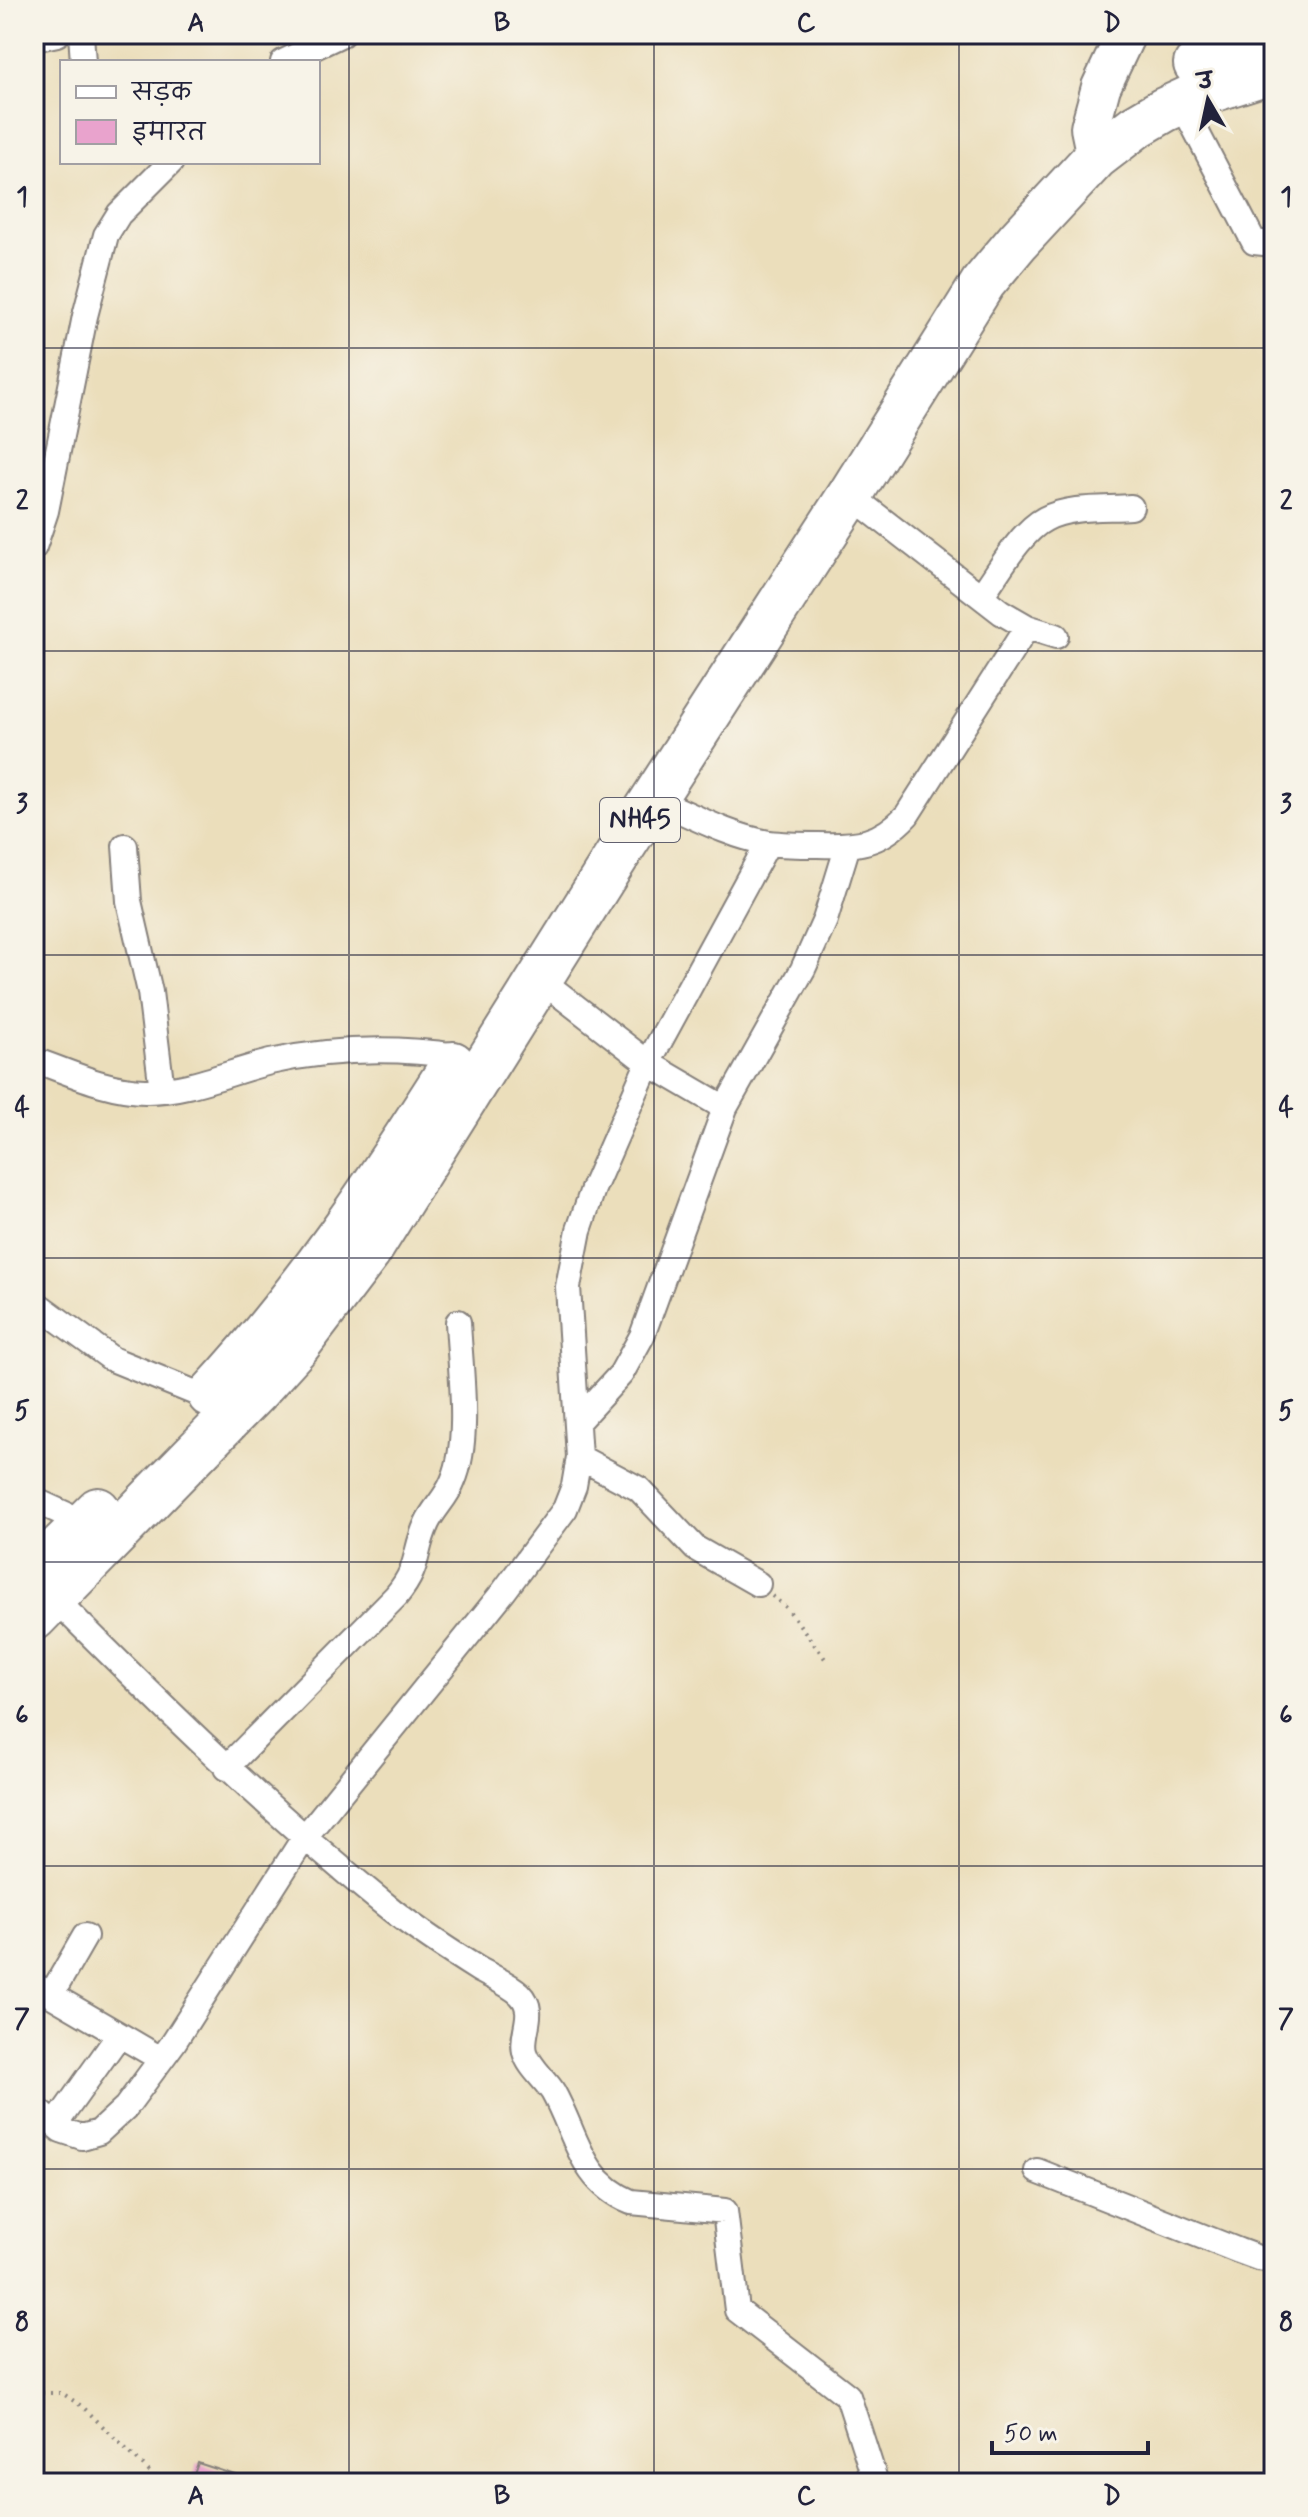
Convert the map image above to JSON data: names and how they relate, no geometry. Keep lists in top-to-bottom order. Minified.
{"streets":{"highway":["NH45"]},"legend":["सड़क","इमारत"],"scale_bar":"50 m","north":"top","grid":{"columns":["A","B","C","D"],"rows":["1","2","3","4","5","6","7","8"]}}
